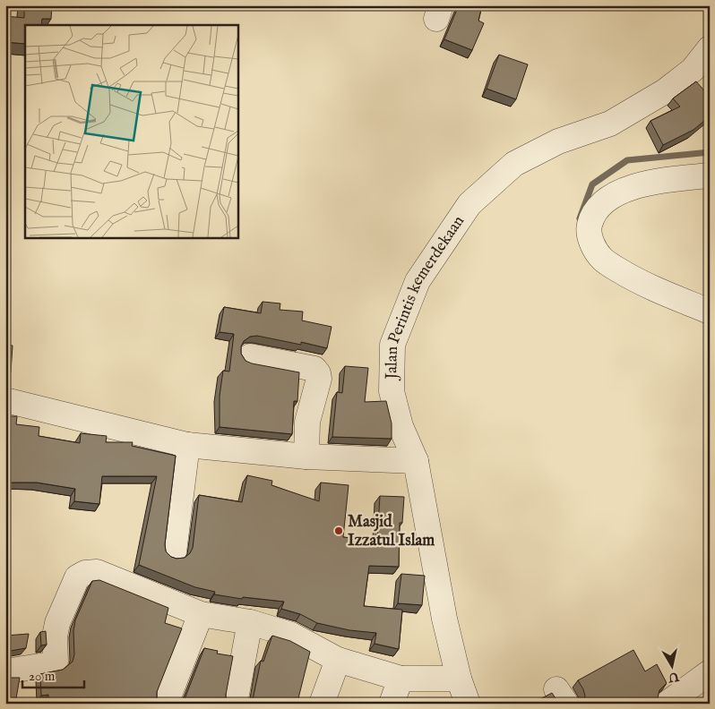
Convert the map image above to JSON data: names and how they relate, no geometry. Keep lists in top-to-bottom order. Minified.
{"streets":{"street":["Jalan Perintis kemerdekaan"]},"places":["Masjid Izzatul Islam"],"scale_bar":"20 m","north":"bottom"}
